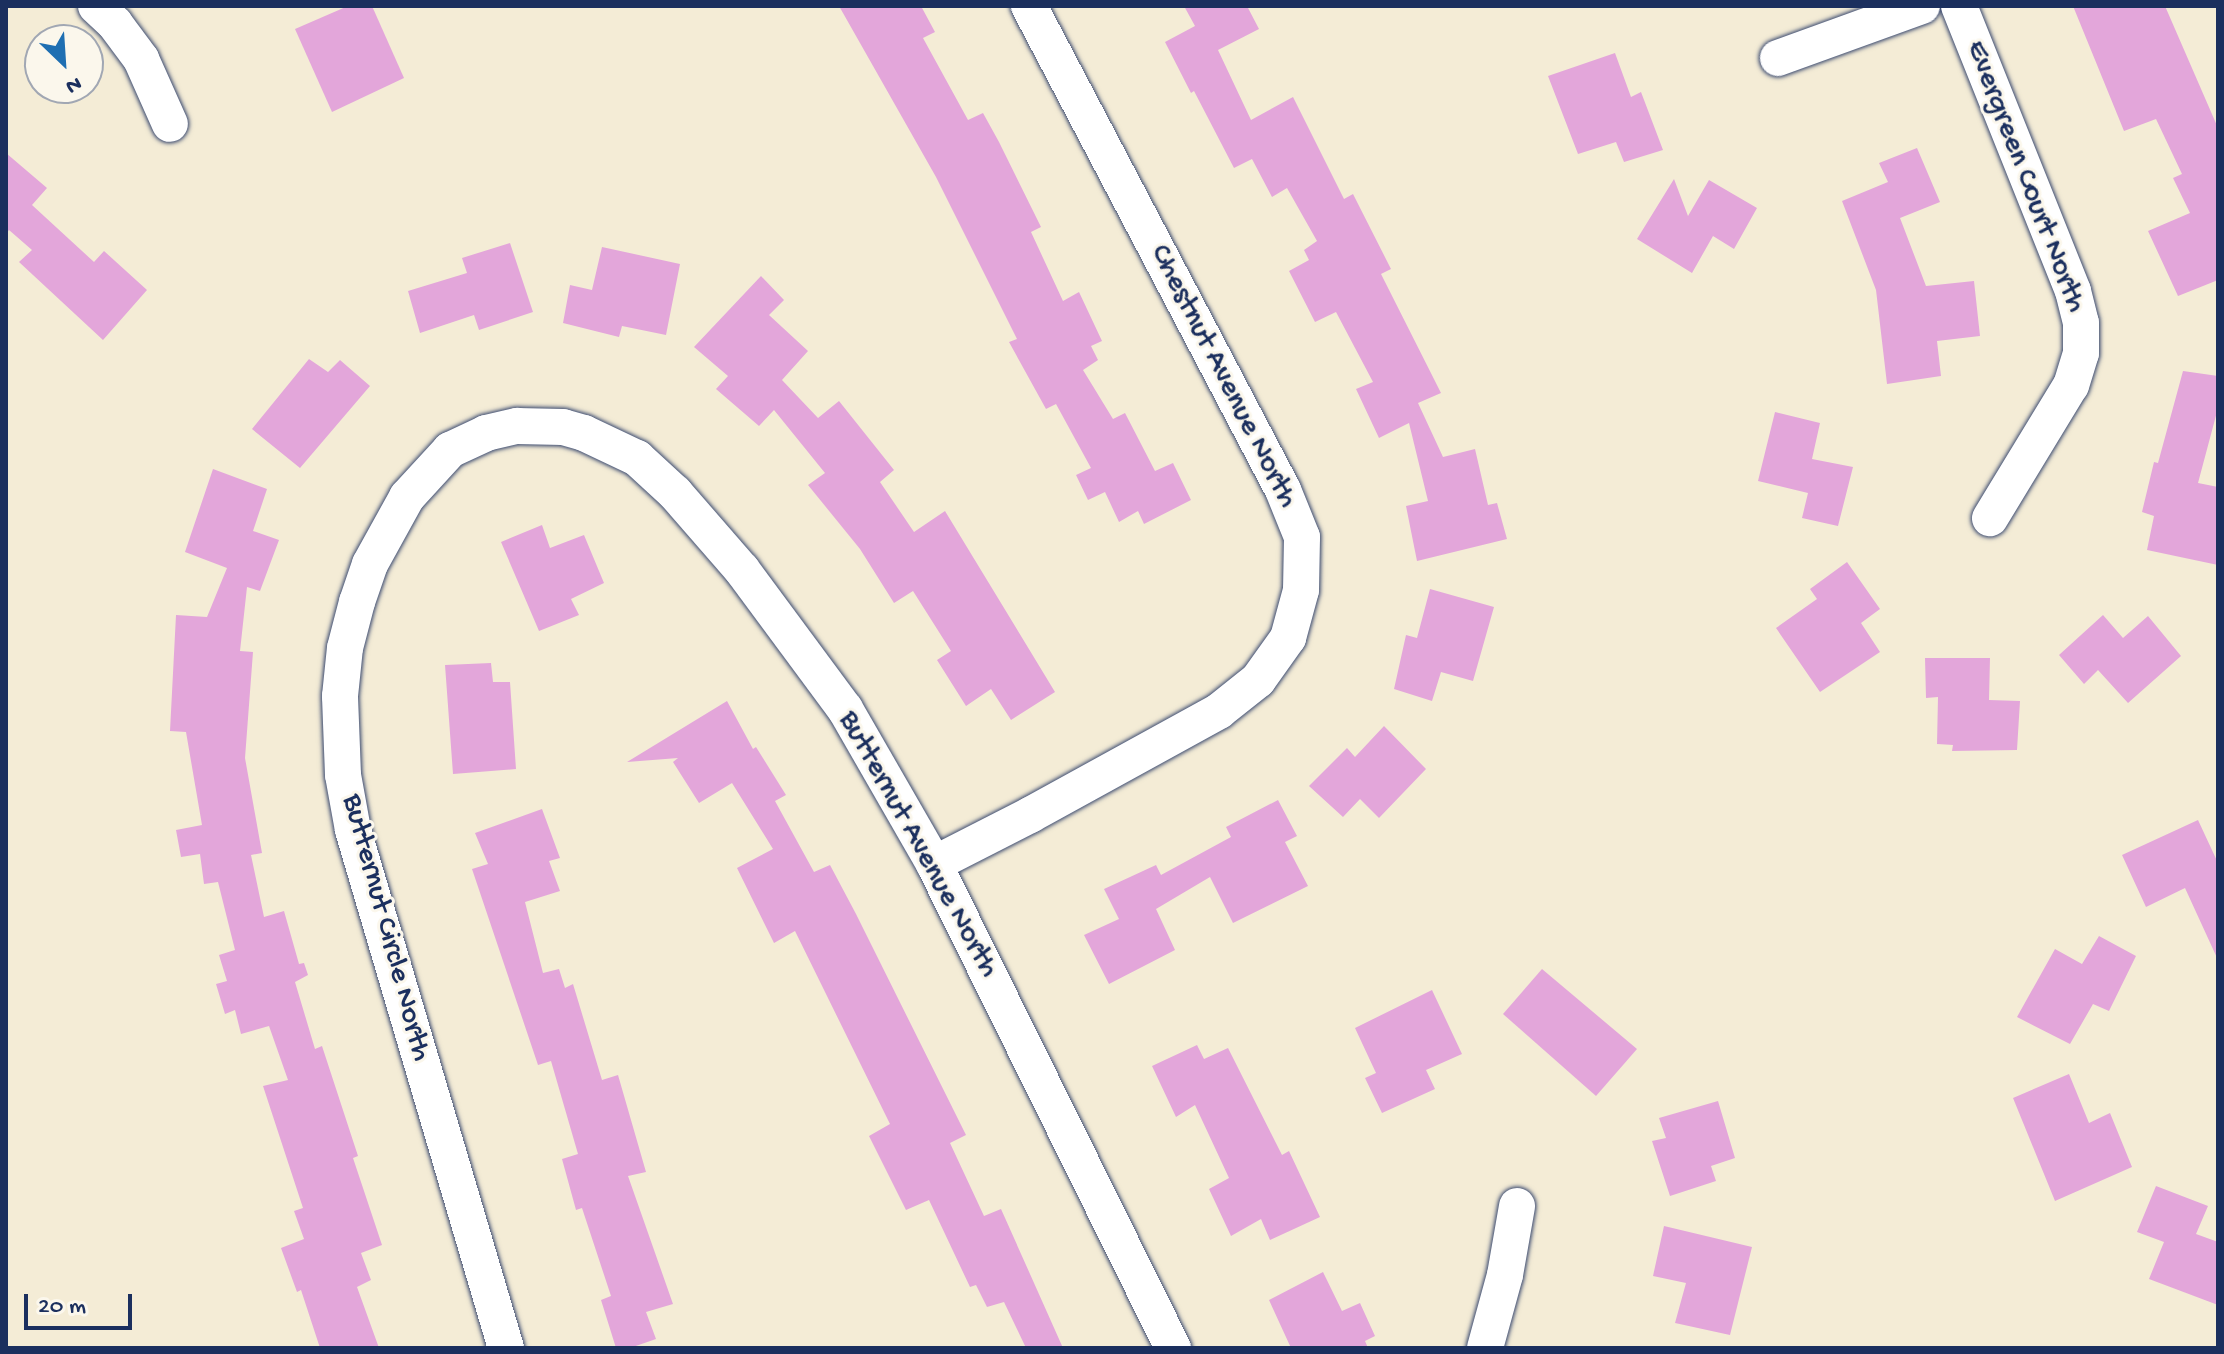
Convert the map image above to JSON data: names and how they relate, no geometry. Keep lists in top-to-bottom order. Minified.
{"streets":{"street":["Evergreen Court North","Chestnut Avenue North","Butternut Avenue North","Butternut Circle North"]},"crossings":[["Chestnut Avenue North","Butternut Avenue North"],["Butternut Avenue North","Butternut Circle North"]],"scale_bar":"20 m","north":"bottom right"}
